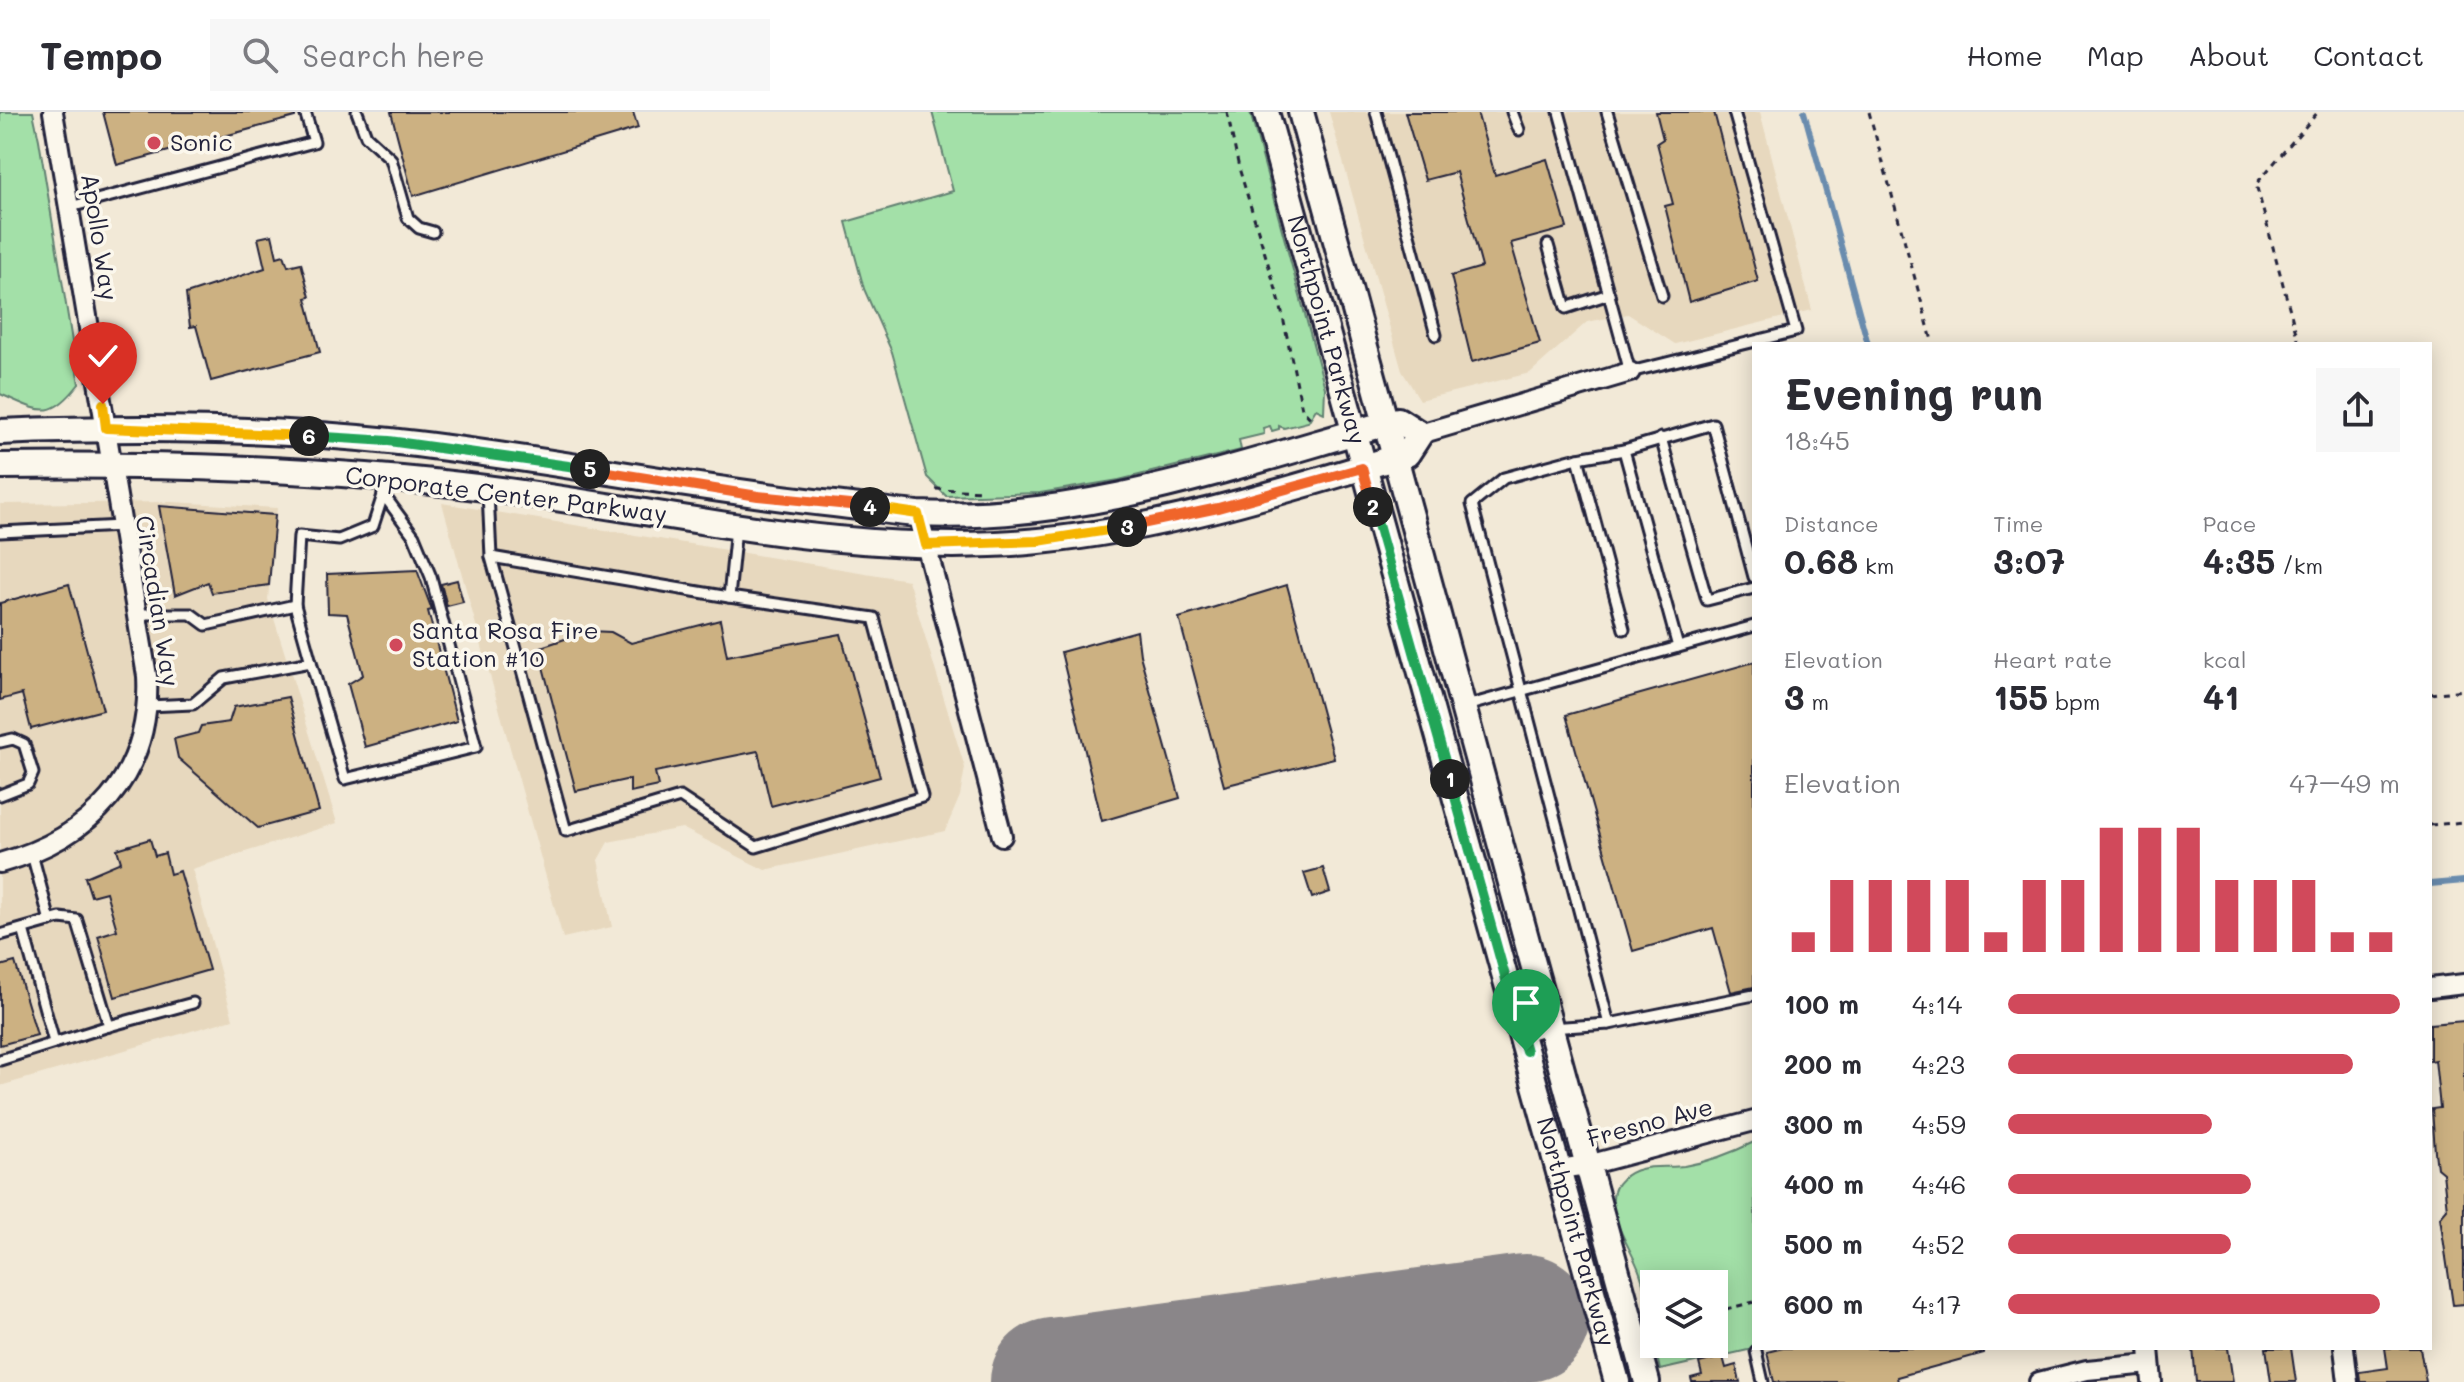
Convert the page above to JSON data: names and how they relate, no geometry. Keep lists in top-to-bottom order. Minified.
{"streets":{"street":["Apollo Way","Northpoint Parkway","Corporate Center Parkway","Circadian Way","Fresno Ave"]},"crossings":[["Apollo Way","Corporate Center Parkway"],["Apollo Way","Circadian Way"],["Northpoint Parkway","Corporate Center Parkway"],["Northpoint Parkway","Fresno Ave"],["Corporate Center Parkway","Circadian Way"]],"places":["Sonic","Santa Rosa Fire Station #10"],"page":{"header":"Tempo","search":"Search here","nav":["Home","Map","About","Contact"],"heading":["Evening run","18:45"],"pins":["6","5","2","4","3","1"],"stats":[["Distance","0.68 km"],["Time","3:07"],["Pace","4:35 /km"],["Elevation","3 m"],["Heart rate","155 bpm"],["kcal","41"]],"chart":["Elevation","47–49 m"],"list":[{"name":"100 m","note":"4:14"},{"name":"200 m","note":"4:23"},{"name":"300 m","note":"4:59"},{"name":"400 m","note":"4:46"},{"name":"500 m","note":"4:52"},{"name":"600 m","note":"4:17"}]}}
